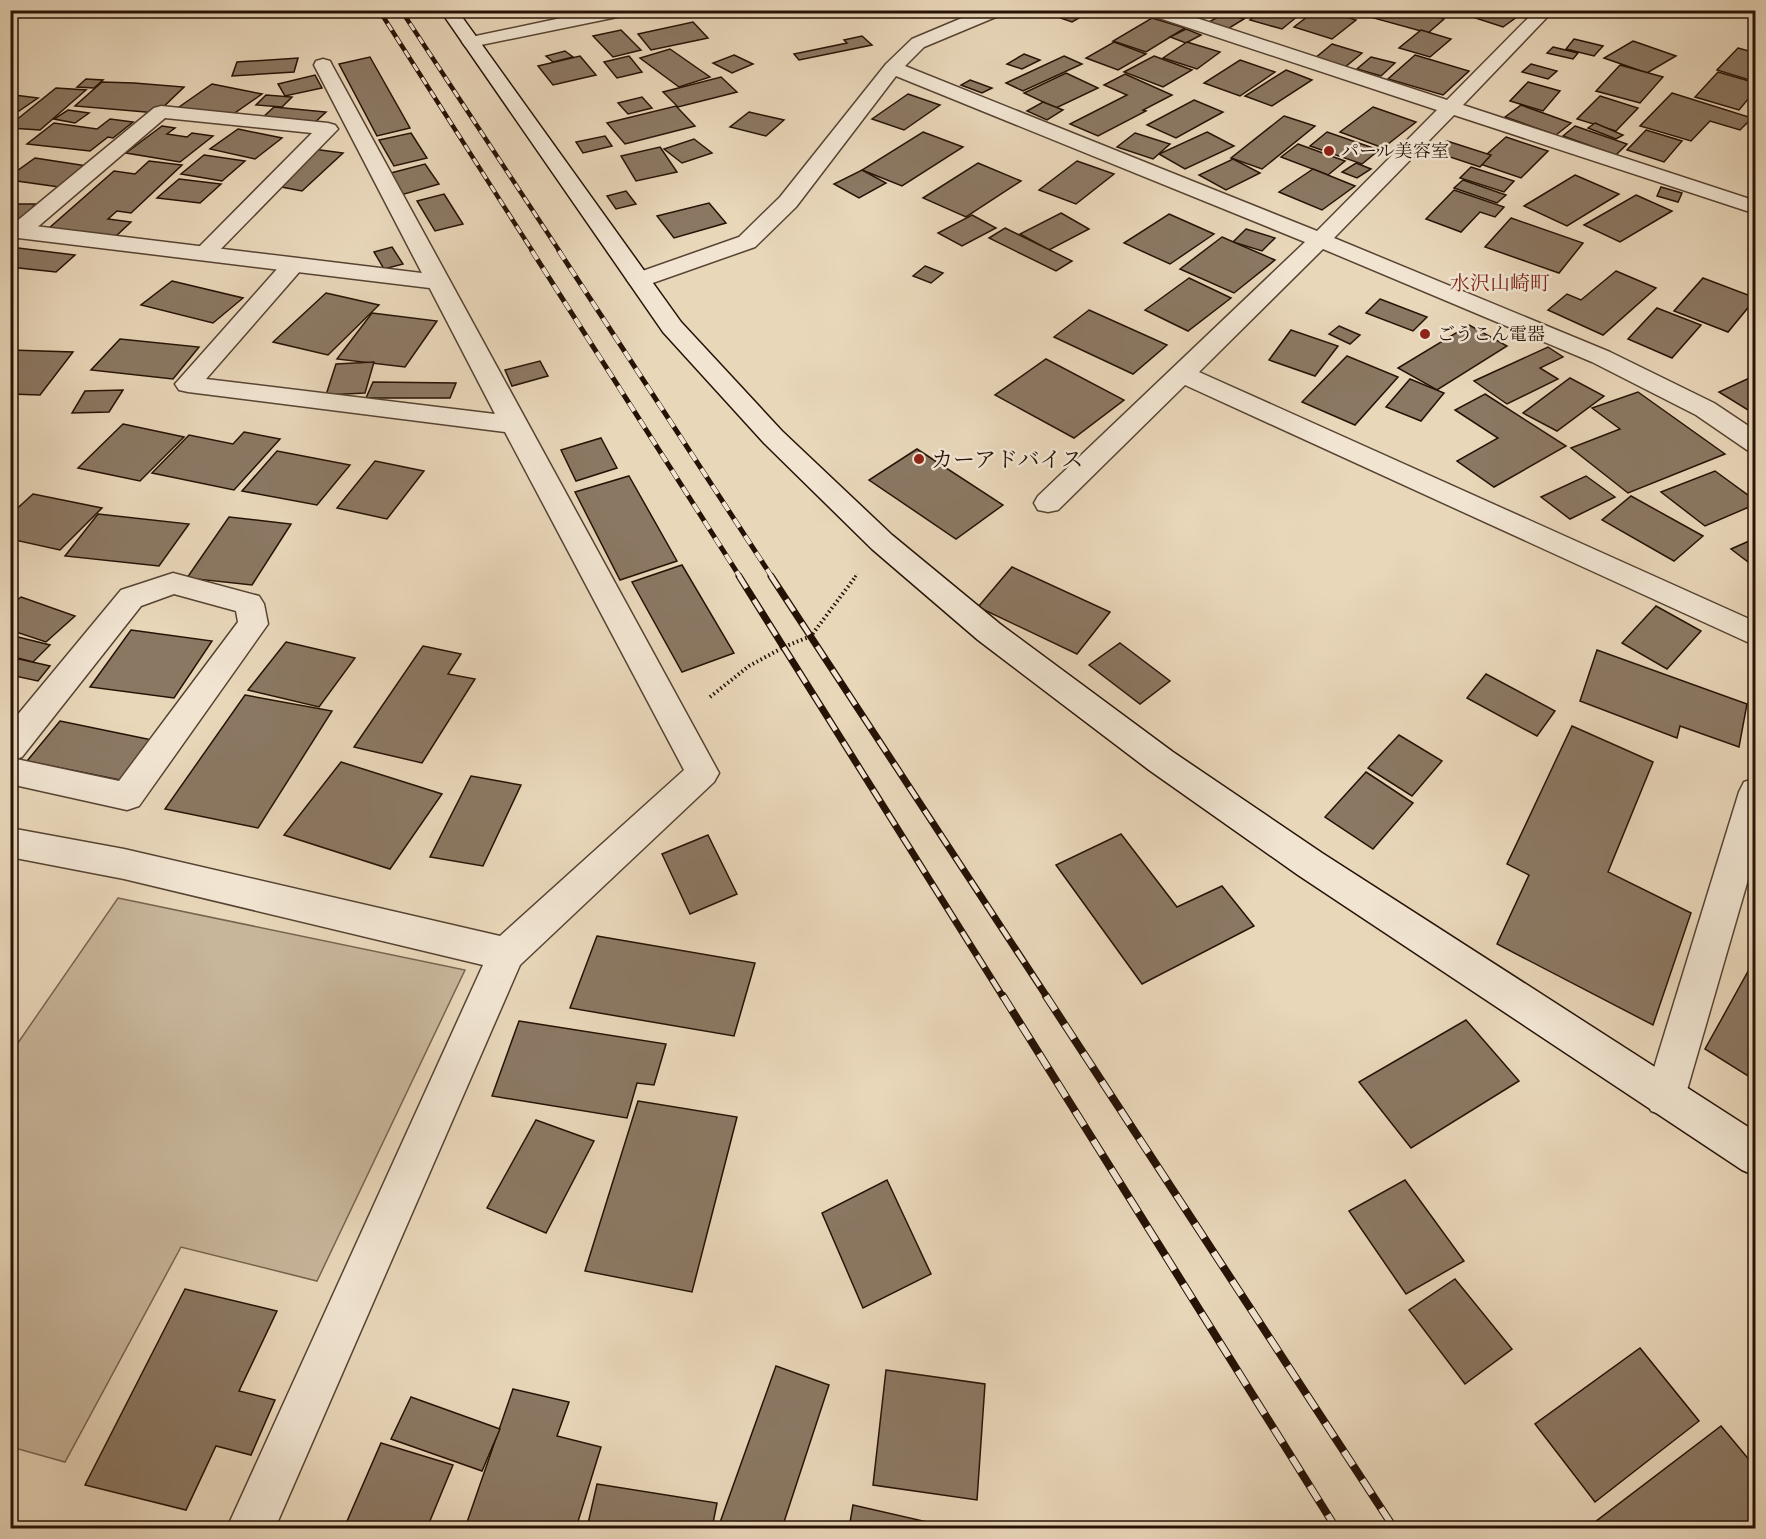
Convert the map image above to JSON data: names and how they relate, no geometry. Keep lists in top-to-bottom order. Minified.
{"districts":["水沢山崎町"],"places":["パール美容室","ごうこん電器","カーアドバイス"]}
